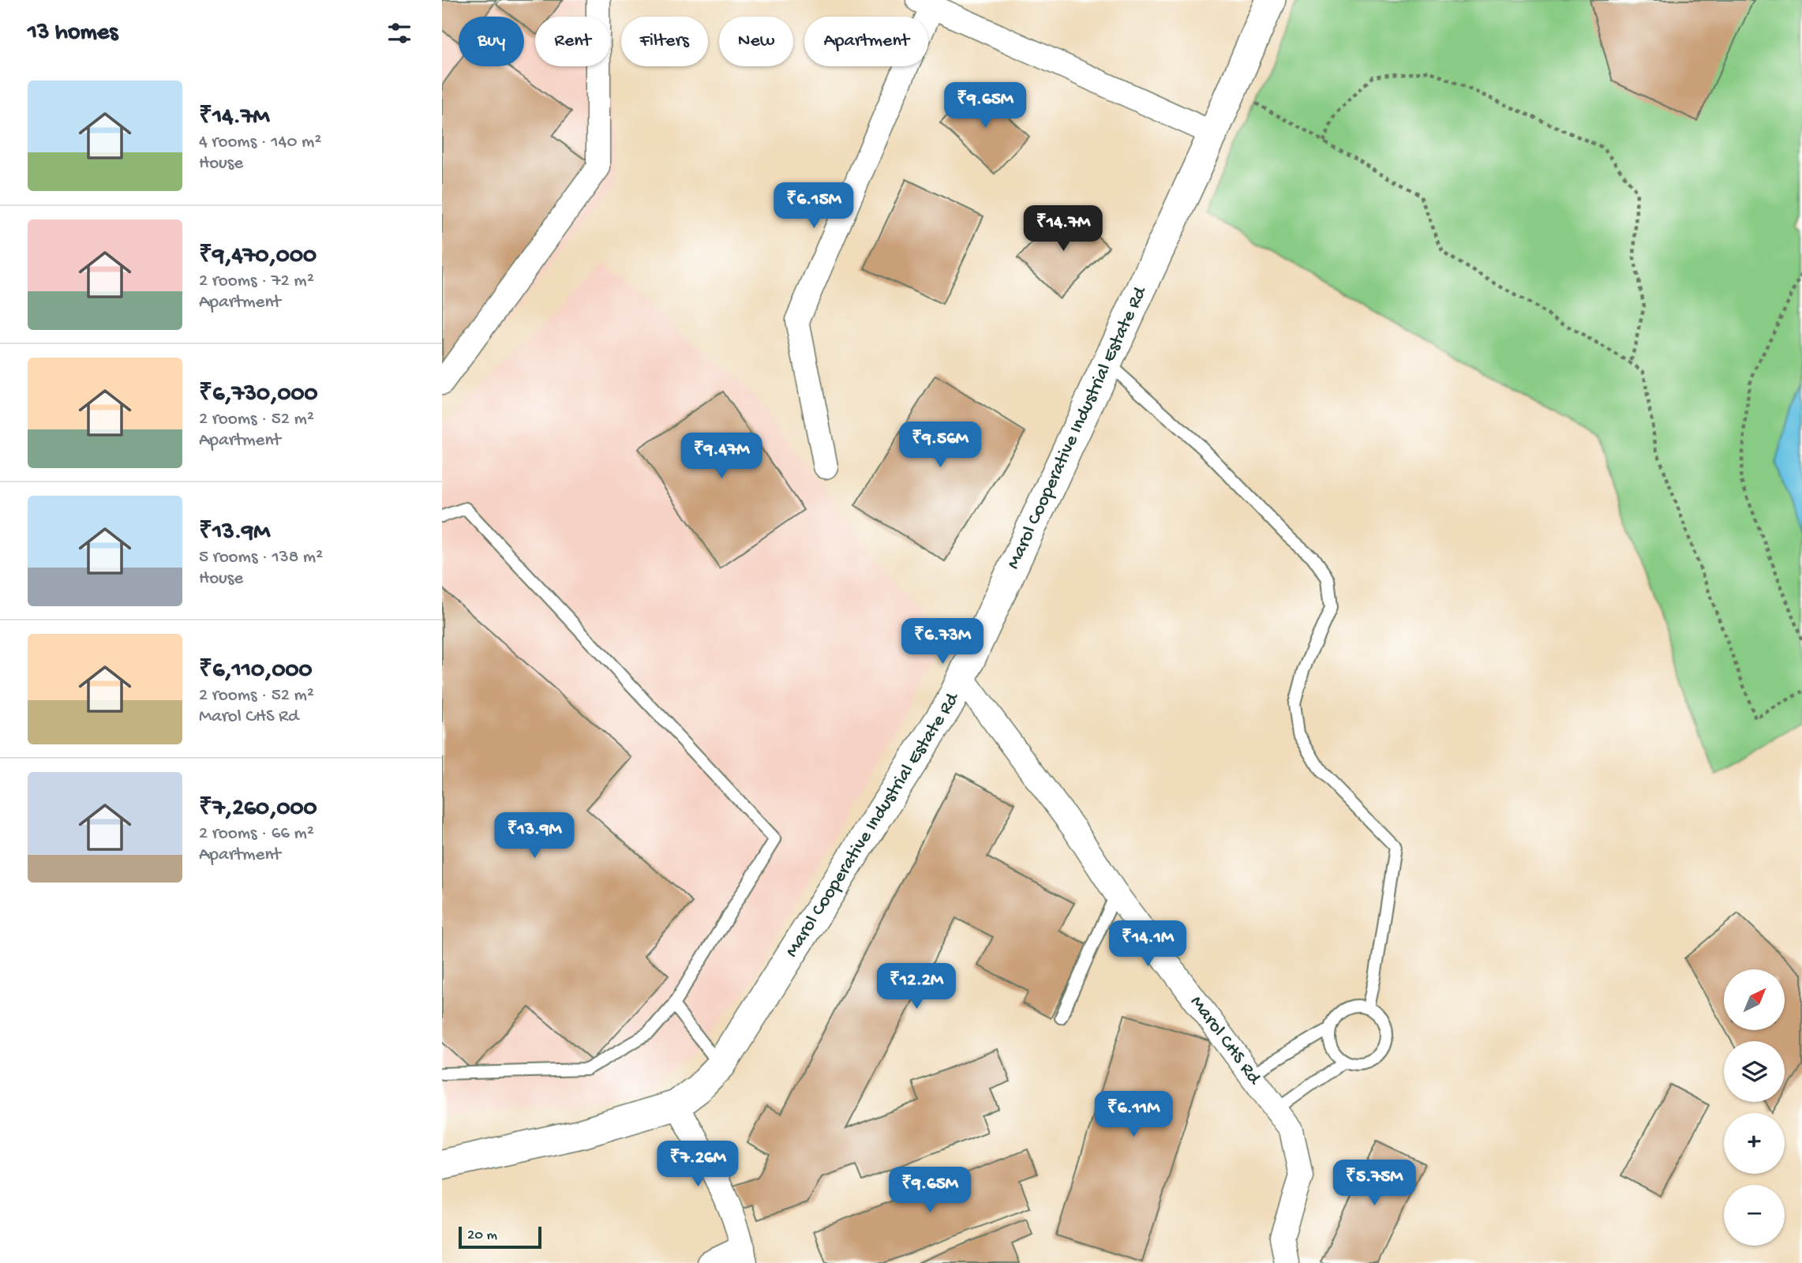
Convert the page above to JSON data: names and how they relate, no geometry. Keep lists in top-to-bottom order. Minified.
{"streets":{"street":["Marol Cooperative Industrial Estate Rd","Marol CHS Rd"]},"crossings":[["Marol Cooperative Industrial Estate Rd","Marol CHS Rd"]],"scale_bar":"20 m","north":"top right","page":{"heading":"13 homes","chip":["Buy","Rent","Filters","New","Apartment"],"list":[{"name":"₹14.7M","note":"4 rooms · 140 m² · House"},{"name":"₹9,470,000","note":"2 rooms · 72 m² · Apartment"},{"name":"₹6,730,000","note":"2 rooms · 52 m² · Apartment"},{"name":"₹13.9M","note":"5 rooms · 138 m² · House"},{"name":"₹6,110,000","note":"2 rooms · 52 m² · Marol CHS Rd"},{"name":"₹7,260,000","note":"2 rooms · 66 m² · Apartment"}],"price":["₹9.65M","₹6.15M","₹14.7M","₹9.56M","₹9.47M","₹6.73M","₹13.9M","₹14.1M","₹12.2M","₹6.11M","₹7.26M","₹5.75M","₹9.65M"],"map_buttons":["+","−"],"scale":"20 m"}}
